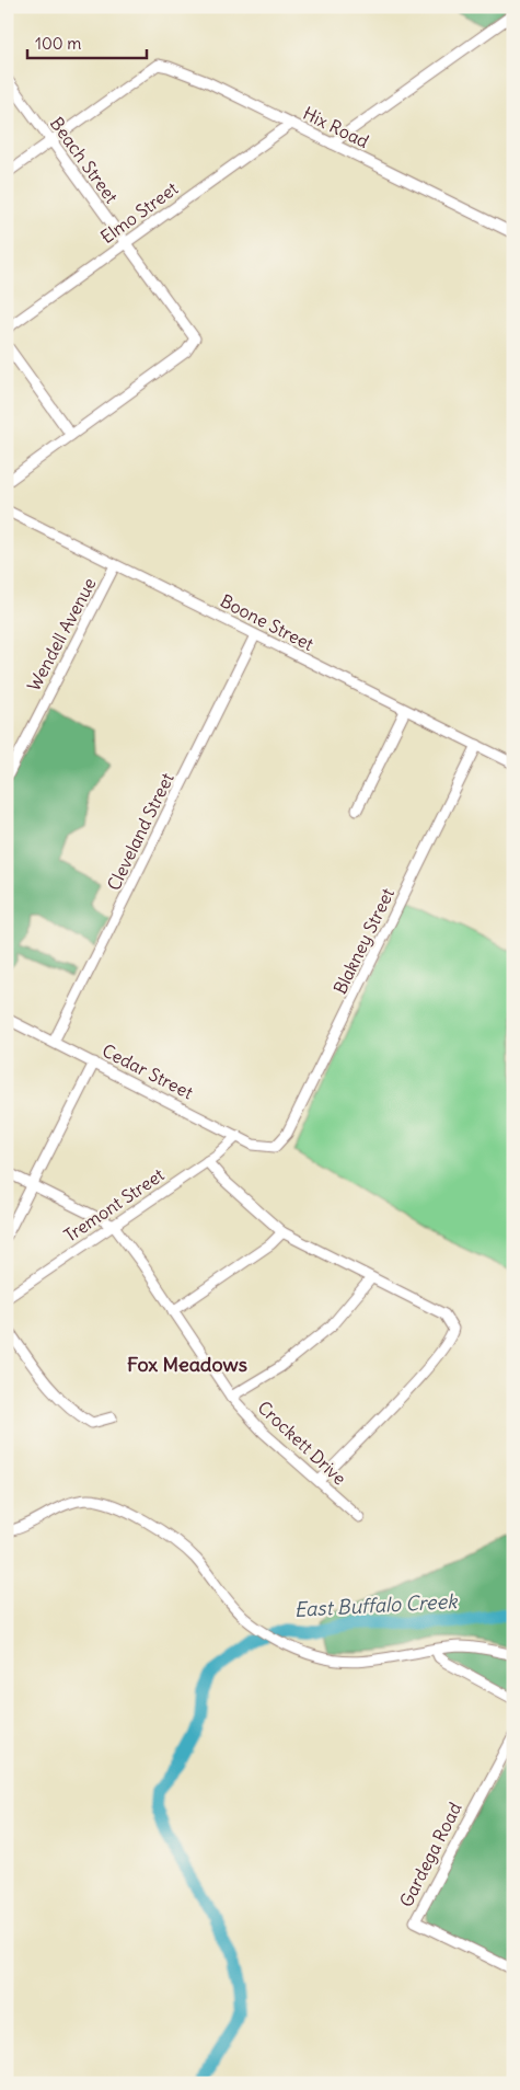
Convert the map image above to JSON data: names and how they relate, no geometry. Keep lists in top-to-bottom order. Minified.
{"streets":{"street":["Hix Road","Beach Street","Elmo Street","Boone Street","Wendell Avenue","Cleveland Street","Blakney Street","Cedar Street","Tremont Street","Crockett Drive","Gardega Road"]},"crossings":[["Hix Road","Beach Street"],["Hix Road","Elmo Street"],["Beach Street","Elmo Street"],["Boone Street","Wendell Avenue"],["Boone Street","Cleveland Street"],["Boone Street","Blakney Street"],["Cleveland Street","Cedar Street"],["Blakney Street","Cedar Street"],["Cedar Street","Tremont Street"],["Tremont Street","Crockett Drive"]],"districts":["Fox Meadows"],"water":["East Buffalo Creek"],"scale_bar":"100 m"}
